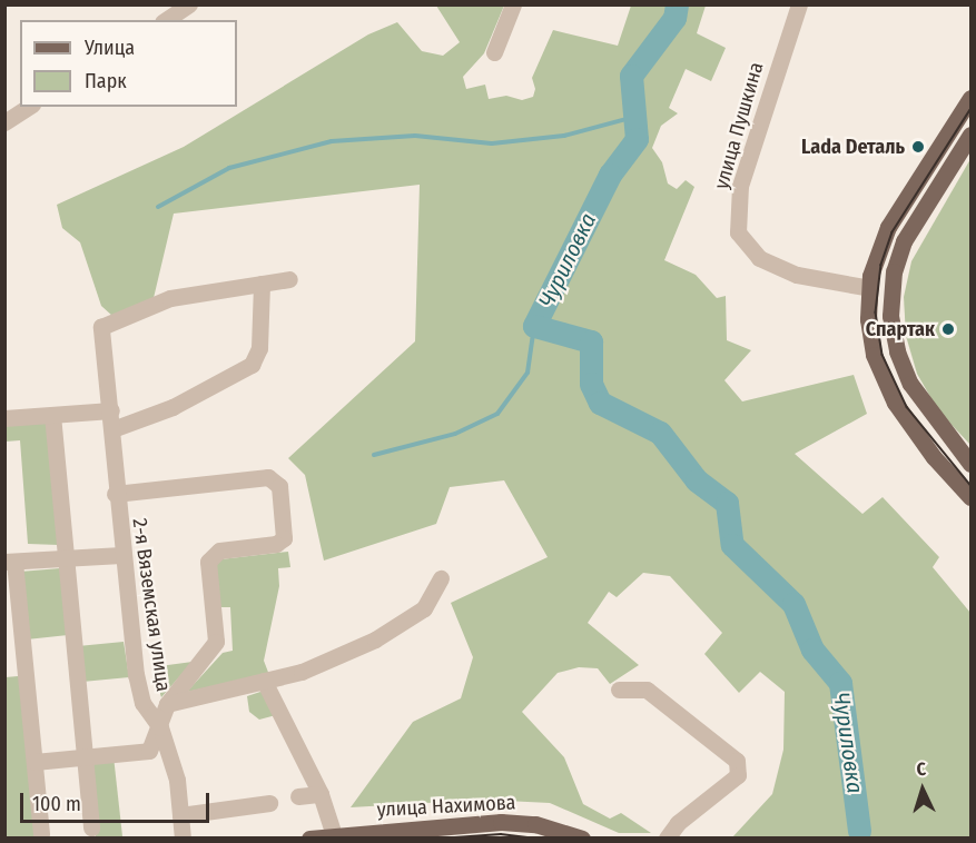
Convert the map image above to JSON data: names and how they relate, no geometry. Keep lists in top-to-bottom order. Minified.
{"streets":{"main road":["улица Нахимова"],"street":["улица Пушкина","2-я Вяземская улица"]},"water":["Чуриловка"],"places":["Lada Dеталь","Спартак"],"legend":["Улица","Парк"],"scale_bar":"100 m","north":"top"}
